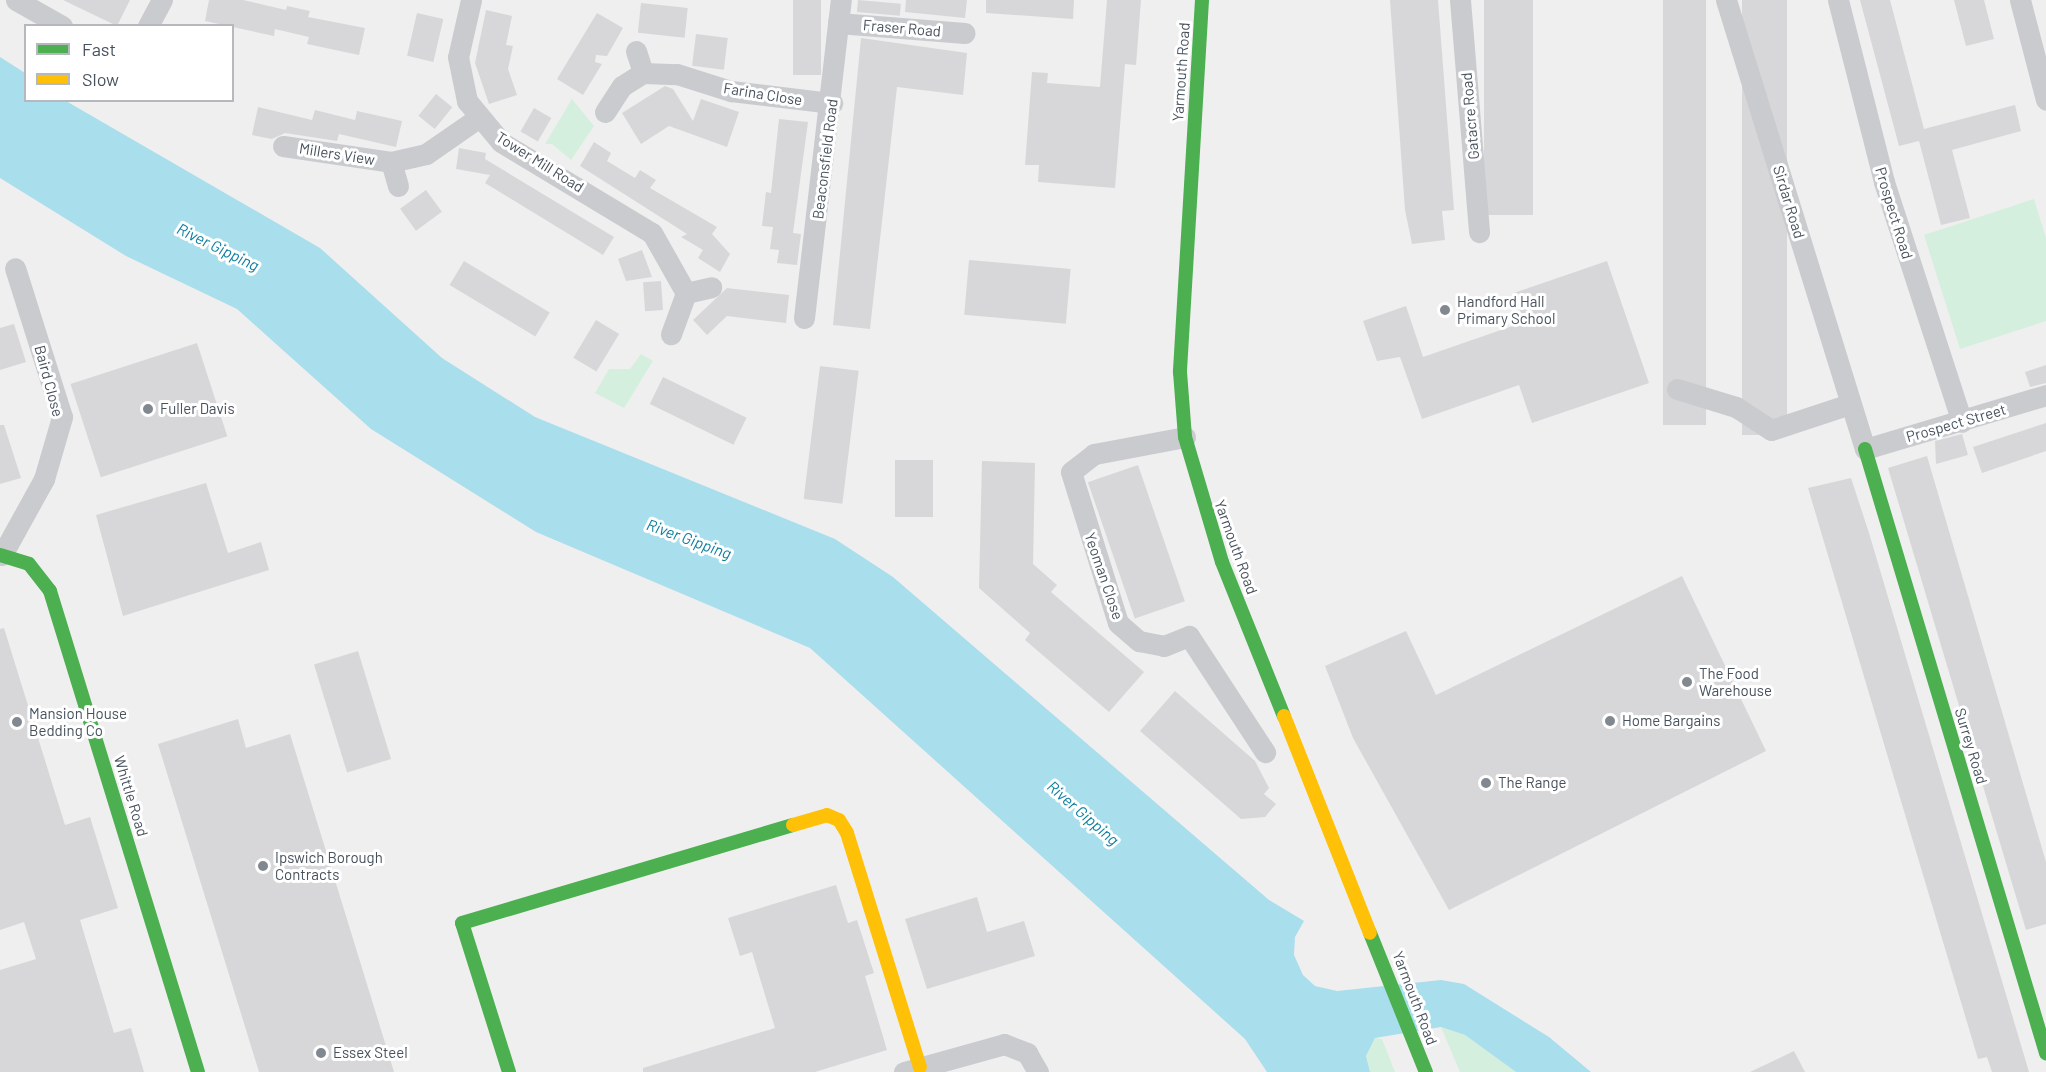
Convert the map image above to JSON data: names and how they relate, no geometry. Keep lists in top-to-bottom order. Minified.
{"streets":{"street":["Fraser Road","Yarmouth Road","Farina Close","Gatacre Road","Millers View","Beaconsfield Road","Tower Mill Road","Sirdar Road","Prospect Road","Baird Close","Prospect Street","Yeoman Close","Surrey Road","Whittle Road"]},"crossings":[["Fraser Road","Beaconsfield Road"],["Yarmouth Road","Yeoman Close"],["Farina Close","Beaconsfield Road"],["Millers View","Tower Mill Road"],["Sirdar Road","Prospect Street"],["Sirdar Road","Surrey Road"],["Prospect Road","Prospect Street"],["Baird Close","Whittle Road"],["Prospect Street","Surrey Road"]],"water":["River Gipping"],"places":["Handford Hall Primary School","Fuller Davis","The Food Warehouse","Home Bargains","Mansion House Bedding Co","The Range","Ipswich Borough Contracts","Essex Steel"],"legend":["Fast","Slow"]}
